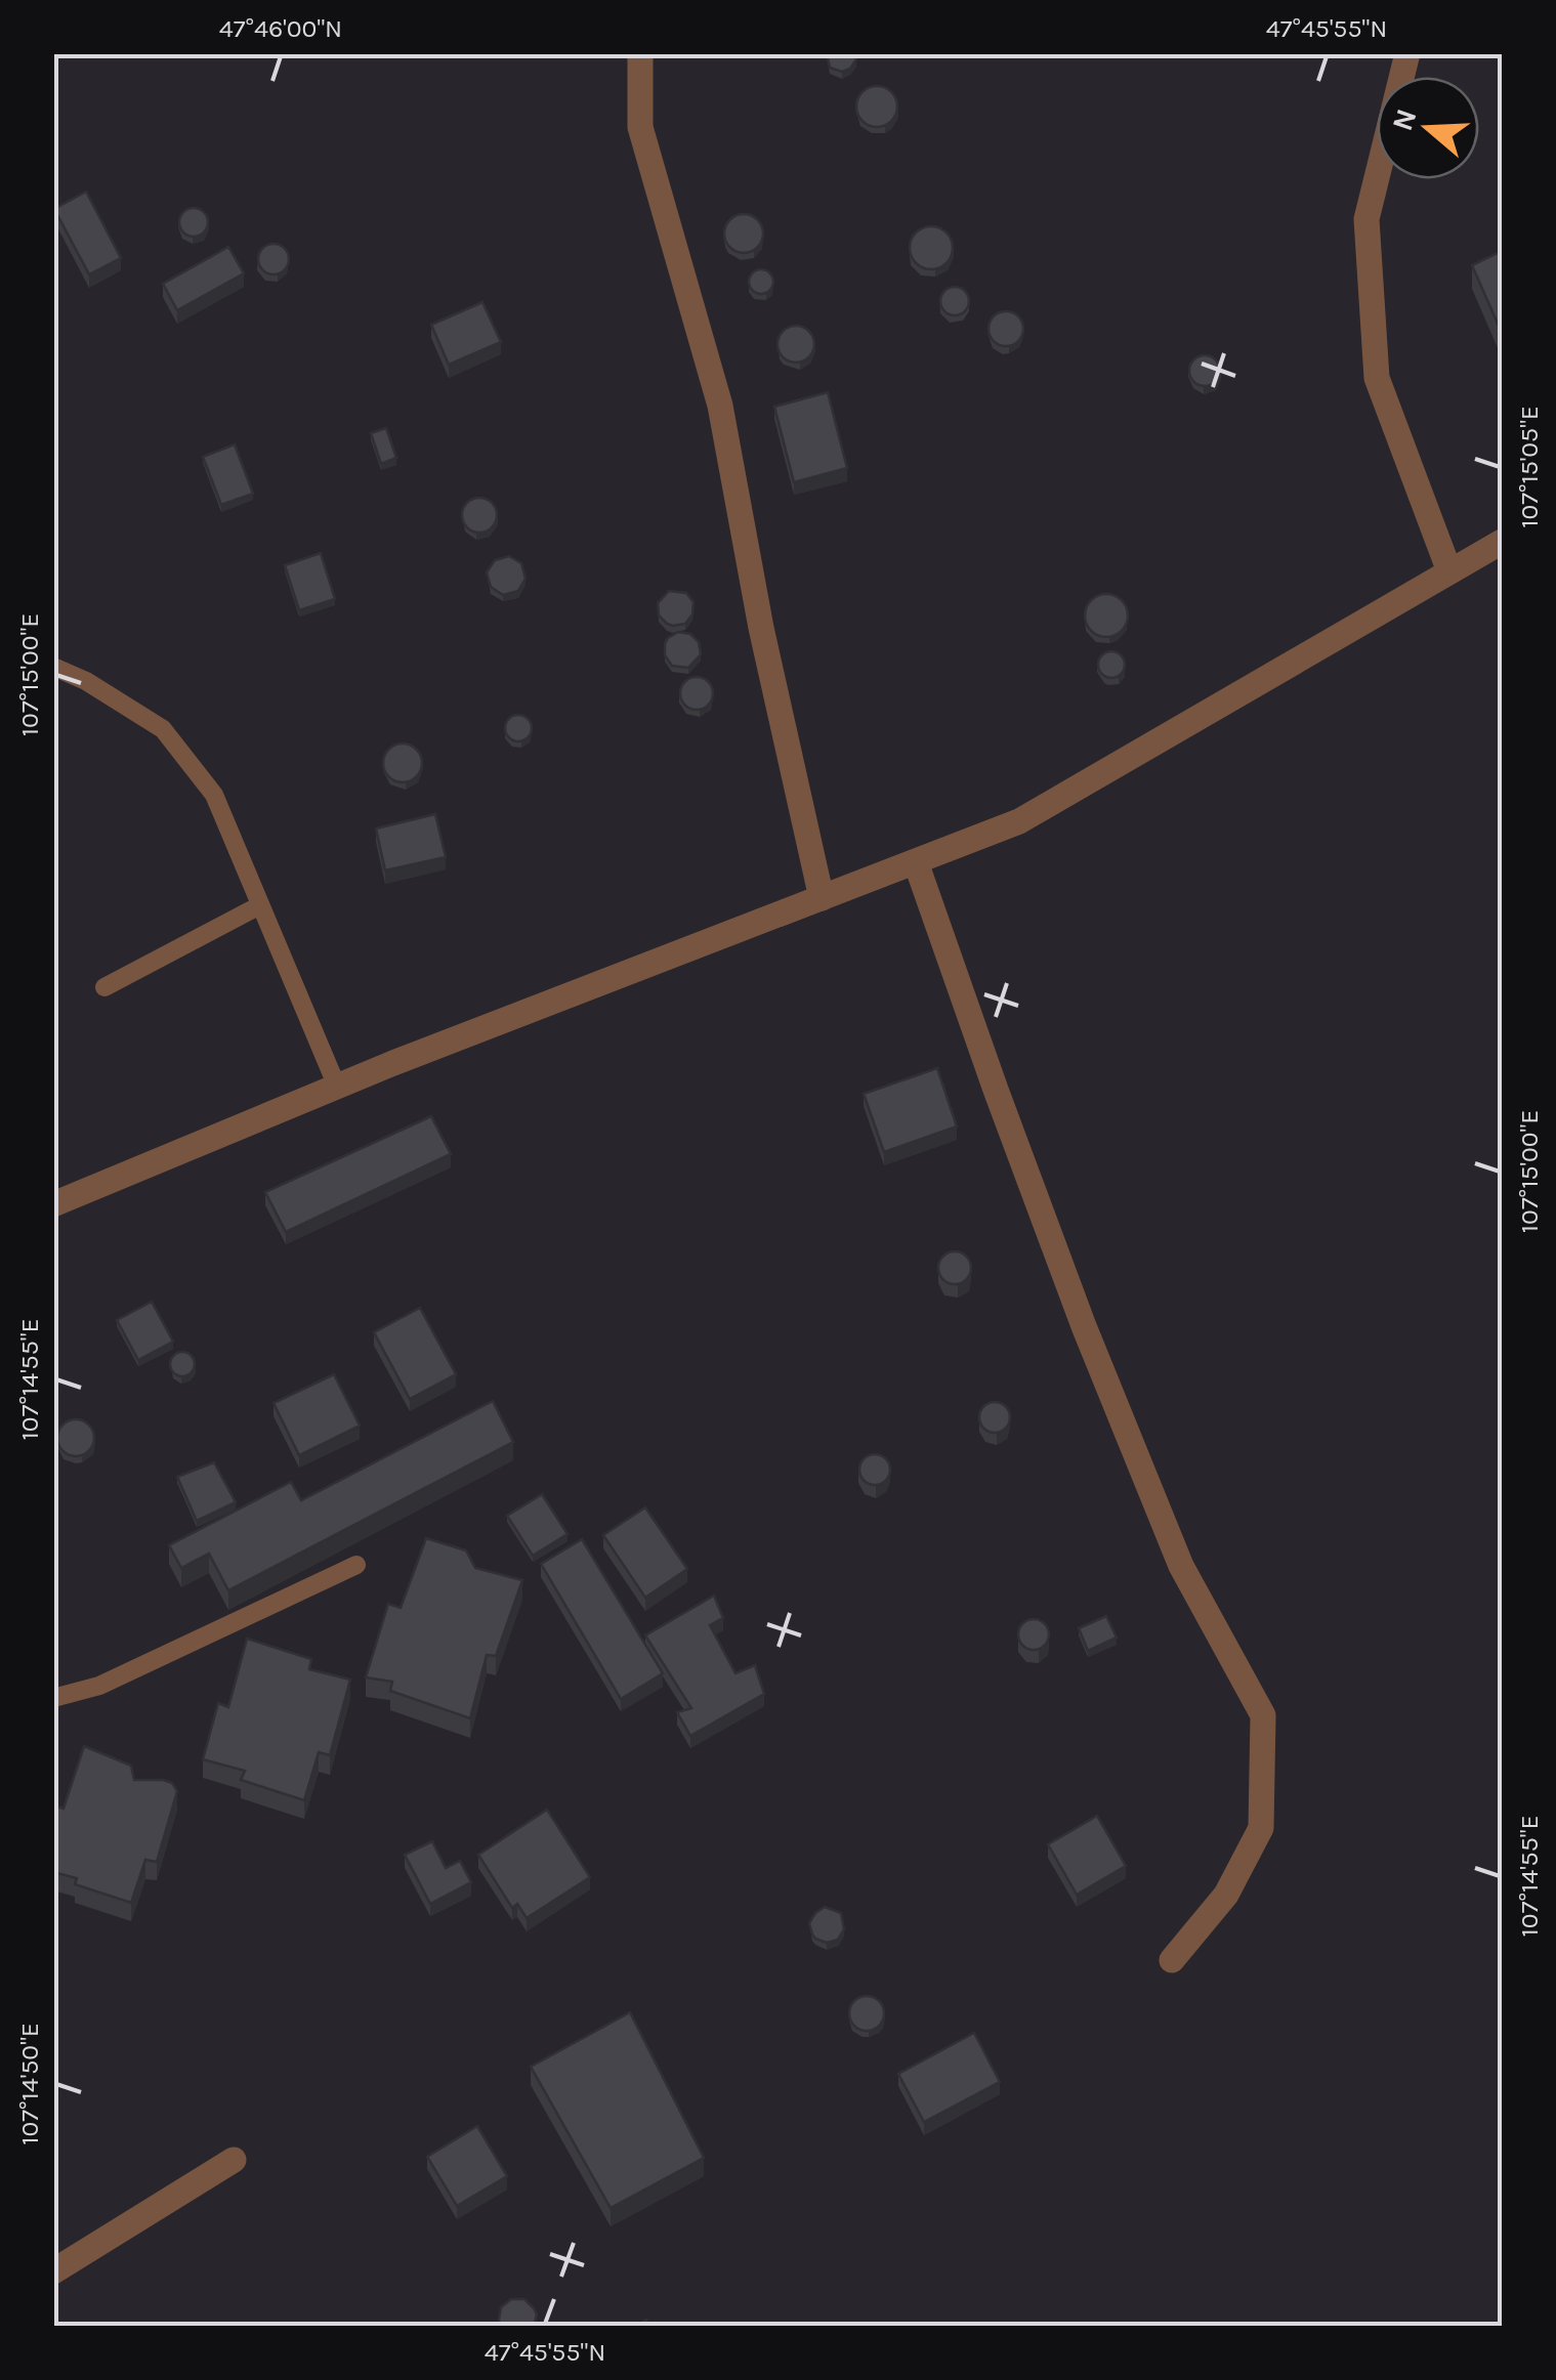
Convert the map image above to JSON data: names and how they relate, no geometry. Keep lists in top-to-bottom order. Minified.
{"north":"left","coordinates":["47°46'00\"N","47°45'55\"N","107°15'05\"E","107°15'00\"E","107°14'55\"E","107°14'50\"E"]}
